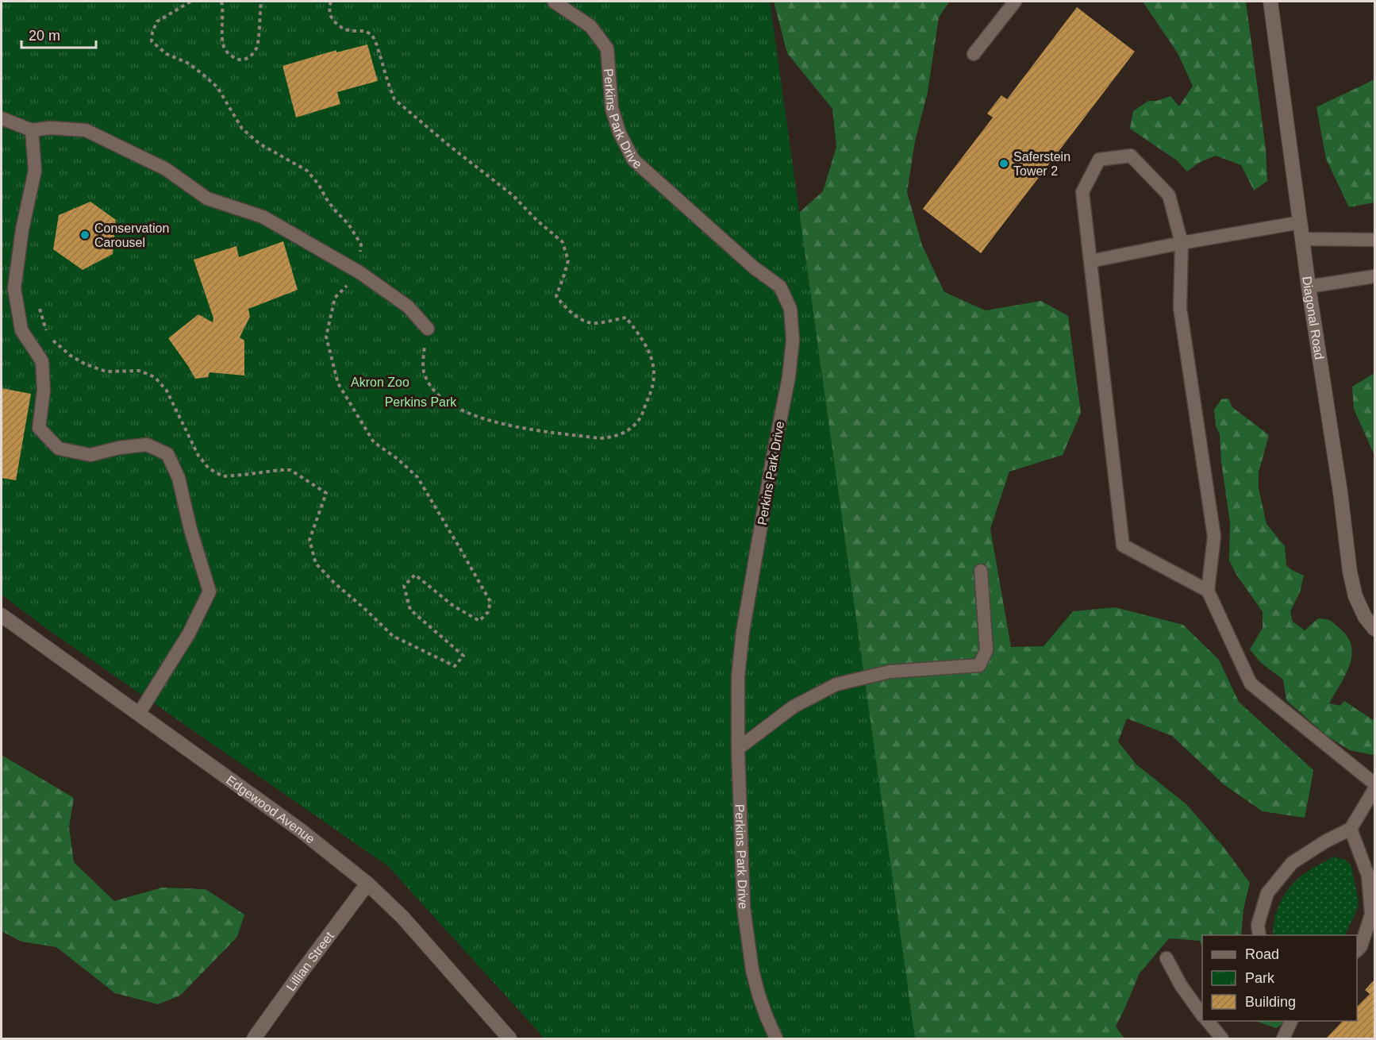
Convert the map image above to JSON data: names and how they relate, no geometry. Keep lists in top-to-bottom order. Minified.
{"streets":{"street":["Diagonal Road","Edgewood Avenue","Lillian Street"],"lane":["Perkins Park Drive"]},"crossings":[["Edgewood Avenue","Lillian Street"]],"parks":["Akron Zoo","Perkins Park"],"places":["Saferstein Tower 2","Conservation Carousel"],"legend":["Road","Park","Building"],"scale_bar":"20 m"}
